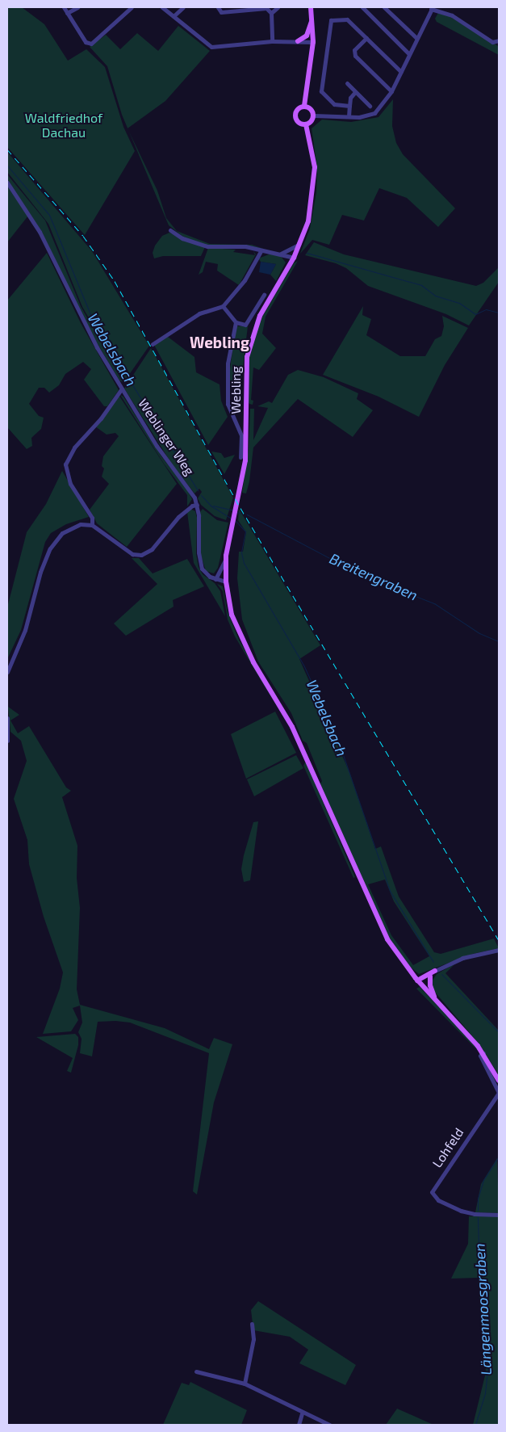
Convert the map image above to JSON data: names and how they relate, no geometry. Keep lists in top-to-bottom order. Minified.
{"streets":{"main road":["Webling"],"street":["Weblinger Weg","Lohfeld"]},"crossings":[["Webling","Lohfeld"]],"districts":["Webling"],"water":["Webelsbach","Breitengraben","Längenmoosgraben"],"parks":["Waldfriedhof Dachau"]}
